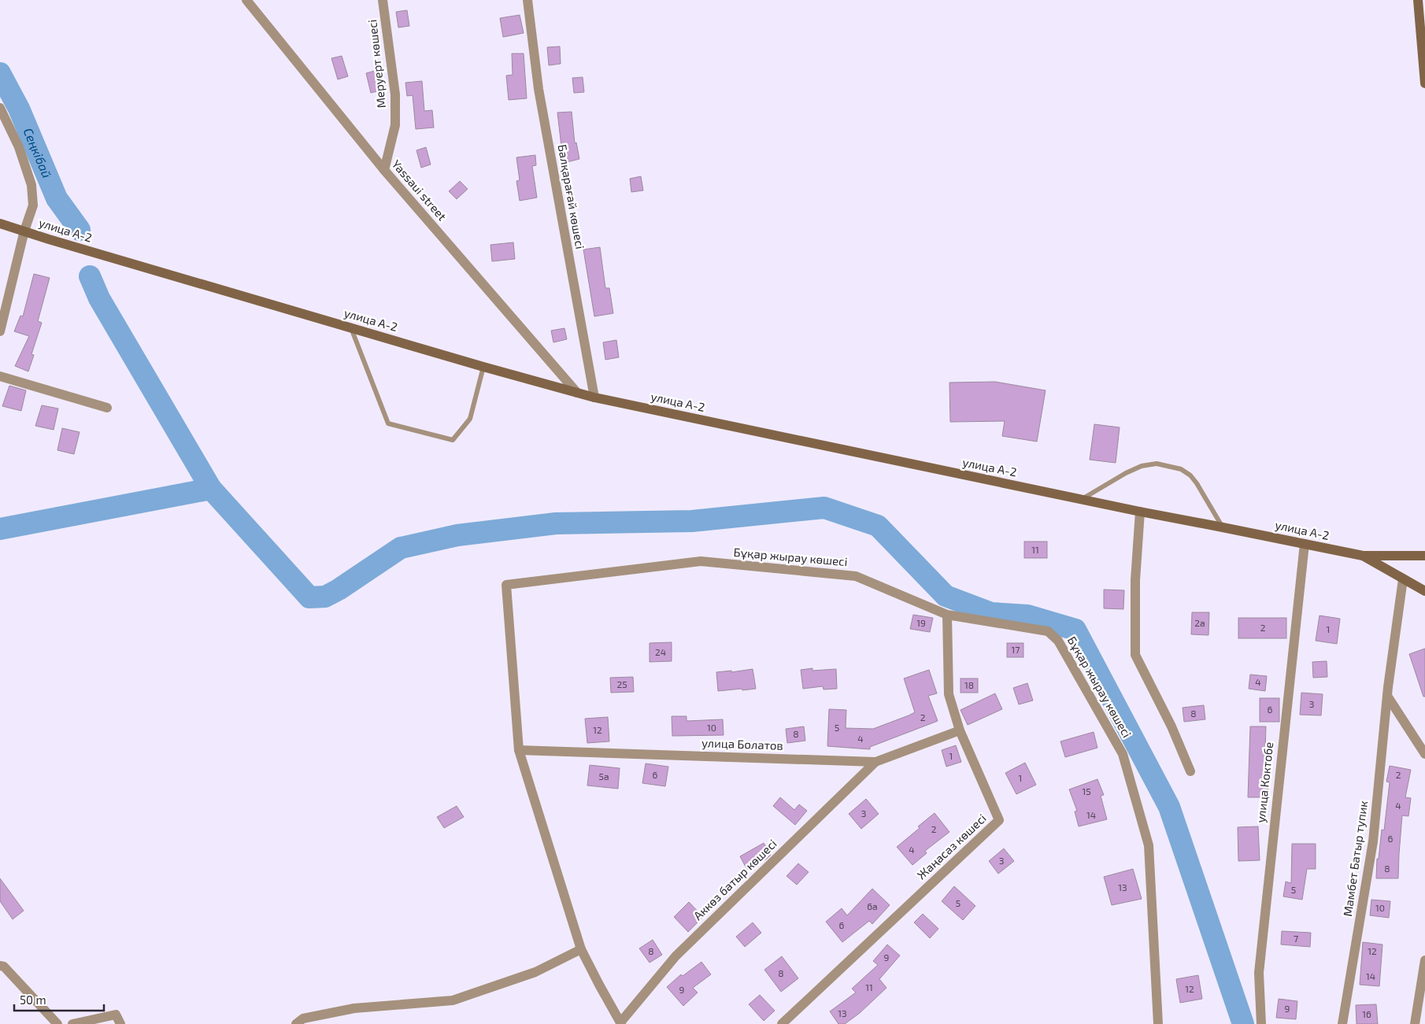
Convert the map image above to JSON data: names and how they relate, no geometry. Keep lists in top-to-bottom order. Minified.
{"streets":{"main road":["улица А-2"],"street":["Меруерт көшесі","Yassaui street","Балқарағай көшесі","Бұқар жырау көшесі","улица Болатов","улица Коктобе","Жаңасаз көшесі","Мамбет Батыр тупик","Аккөз батыр көшесі"]},"crossings":[["Меруерт көшесі","Yassaui street"],["Yassaui street","улица А-2"],["Балқарағай көшесі","улица А-2"],["улица А-2","улица Коктобе"],["улица А-2","Мамбет Батыр тупик"],["Бұқар жырау көшесі","улица Болатов"],["Бұқар жырау көшесі","Жаңасаз көшесі"],["улица Болатов","Жаңасаз көшесі"],["улица Болатов","Аккөз батыр көшесі"]],"water":["Сеңкібай"],"house_numbers":["11","19","2а","2","1","17","24","4","25","18","3","6","8","2","10","5","12","8","4","1","6","2","5а","1","15","4","3","14","2","6","4","3","8","13","5","5","6а","10","6","7","8","12","9","8","14","11","12","9","9","13","16"],"scale_bar":"50 m"}
